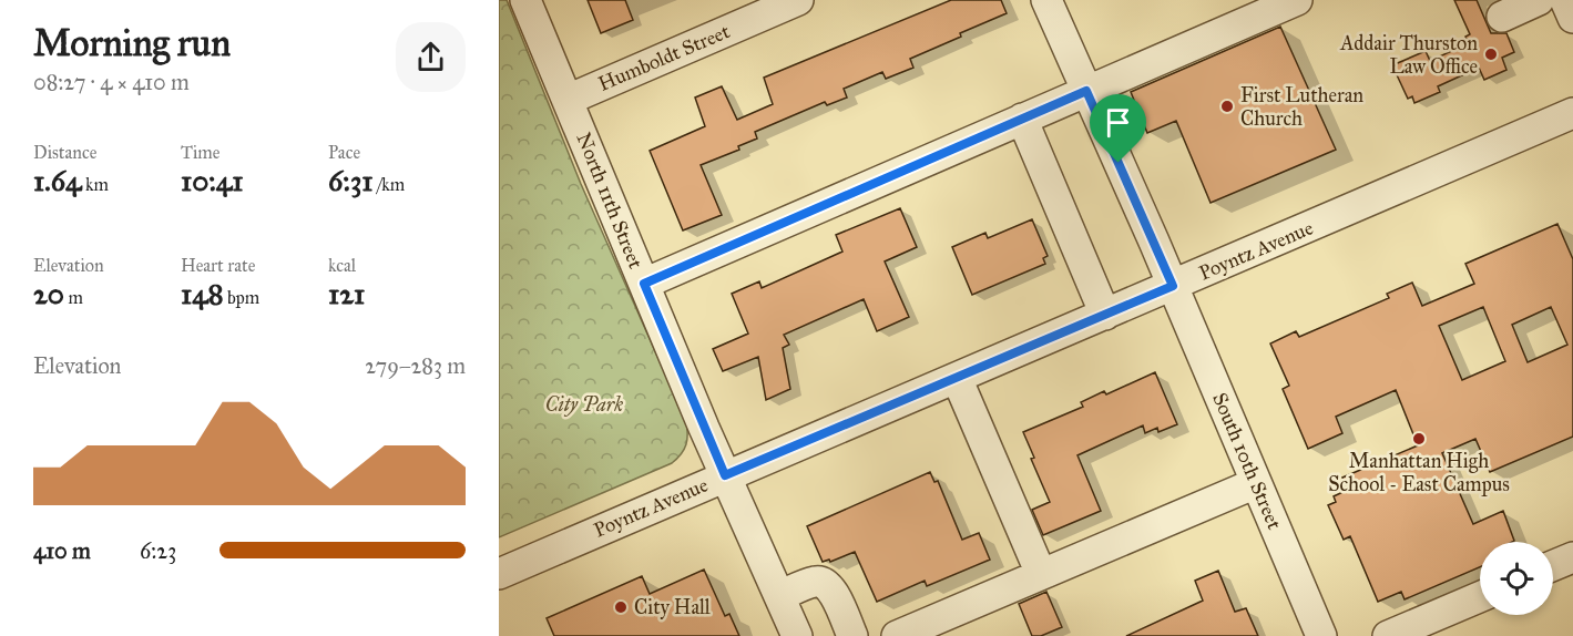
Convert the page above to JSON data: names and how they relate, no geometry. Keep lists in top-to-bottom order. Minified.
{"streets":{"street":["Humboldt Street","North 11th Street","Poyntz Avenue","South 10th Street"]},"crossings":[["Humboldt Street","North 11th Street"],["North 11th Street","Poyntz Avenue"],["Poyntz Avenue","South 10th Street"]],"parks":["City Park"],"places":["Addair Thurston Law Office","First Lutheran Church","Manhattan High School - East Campus","City Hall"],"page":{"heading":["Morning run","08:27 · 4 × 410 m"],"stats":[["Distance","1.64 km"],["Time","10:41"],["Pace","6:31 /km"],["Elevation","20 m"],["Heart rate","148 bpm"],["kcal","121"]],"chart":["Elevation","279–283 m"],"list":[{"name":"410 m","note":"6:23"}]}}
